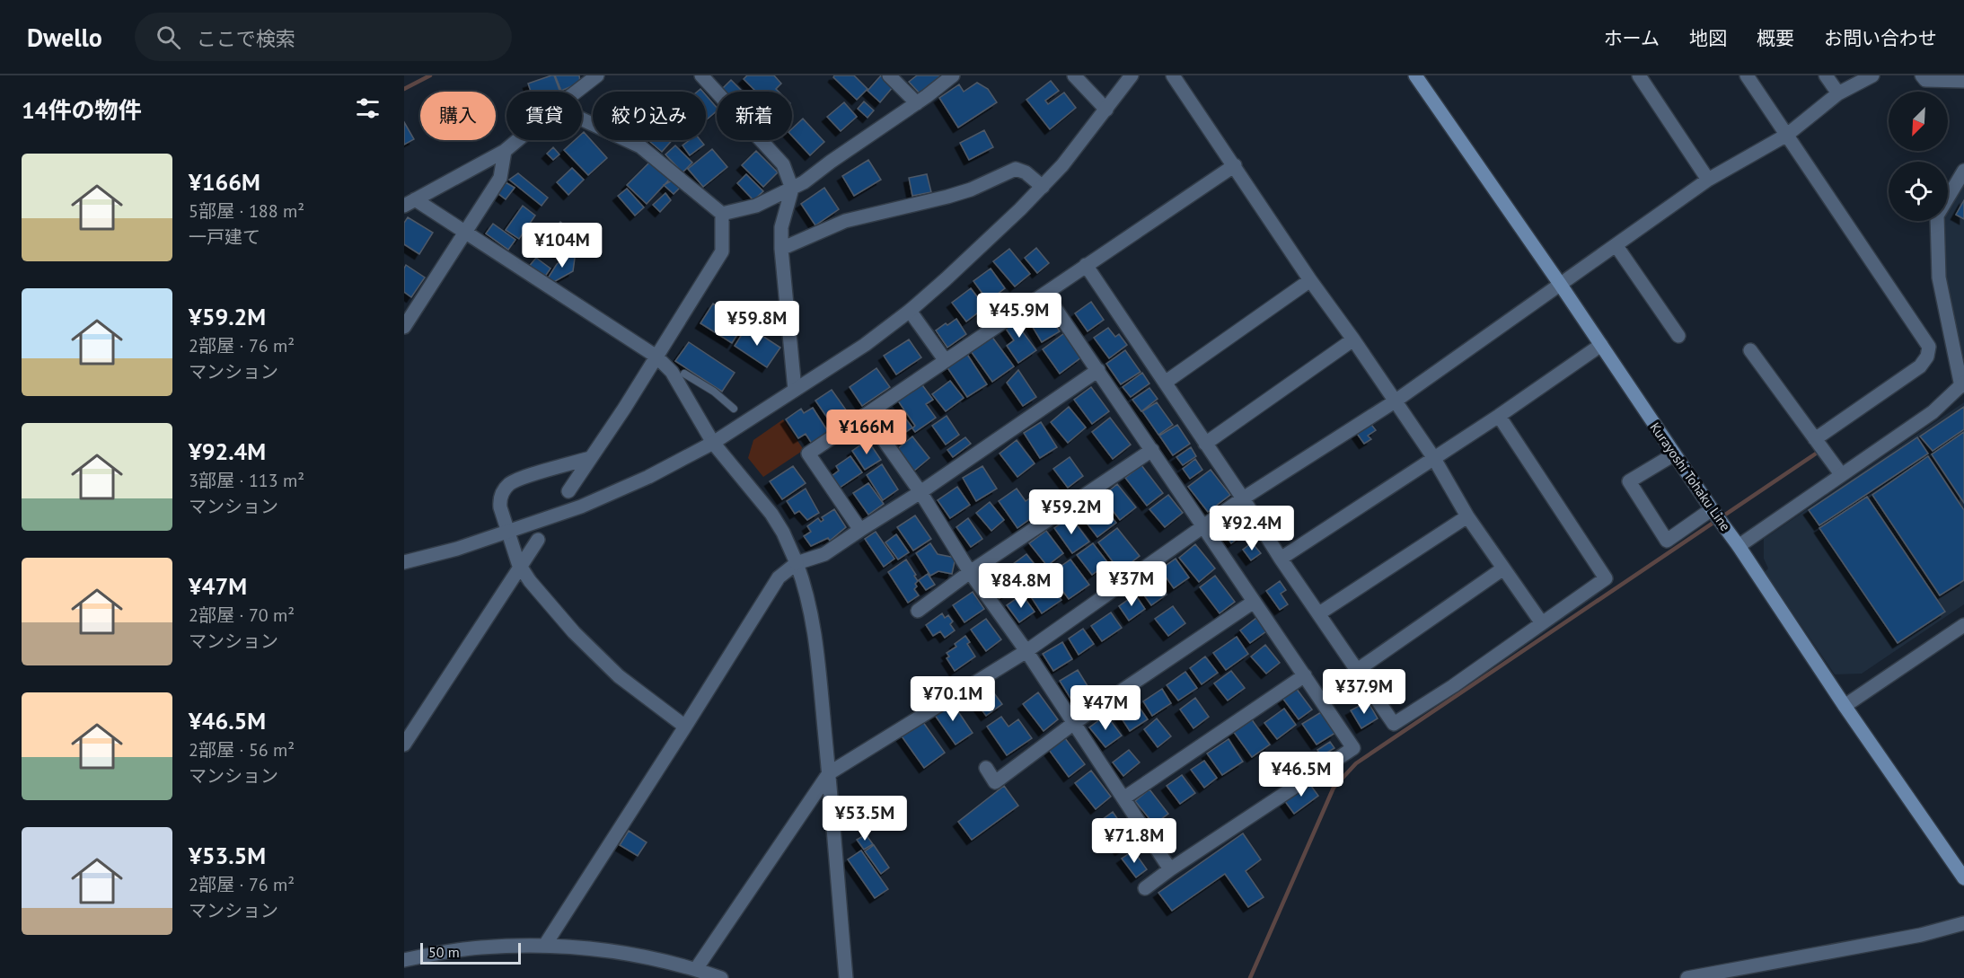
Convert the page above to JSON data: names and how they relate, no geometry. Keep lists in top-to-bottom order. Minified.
{"streets":{"main road":["Kurayoshi Tohaku Line"]},"scale_bar":"50 m","north":"bottom left","page":{"header":"Dwello","search":"ここで検索","nav":["ホーム","地図","概要","お問い合わせ"],"heading":"14件の物件","chip":["購入","賃貸","絞り込み","新着"],"list":[{"name":"¥166M","note":"5部屋 · 188 m² · 一戸建て"},{"name":"¥59.2M","note":"2部屋 · 76 m² · マンション"},{"name":"¥92.4M","note":"3部屋 · 113 m² · マンション"},{"name":"¥47M","note":"2部屋 · 70 m² · マンション"},{"name":"¥46.5M","note":"2部屋 · 56 m² · マンション"},{"name":"¥53.5M","note":"2部屋 · 76 m² · マンション"}],"price":["¥104M","¥45.9M","¥59.8M","¥166M","¥59.2M","¥92.4M","¥37M","¥84.8M","¥37.9M","¥70.1M","¥47M","¥46.5M","¥53.5M","¥71.8M"],"scale":"50 m"}}
